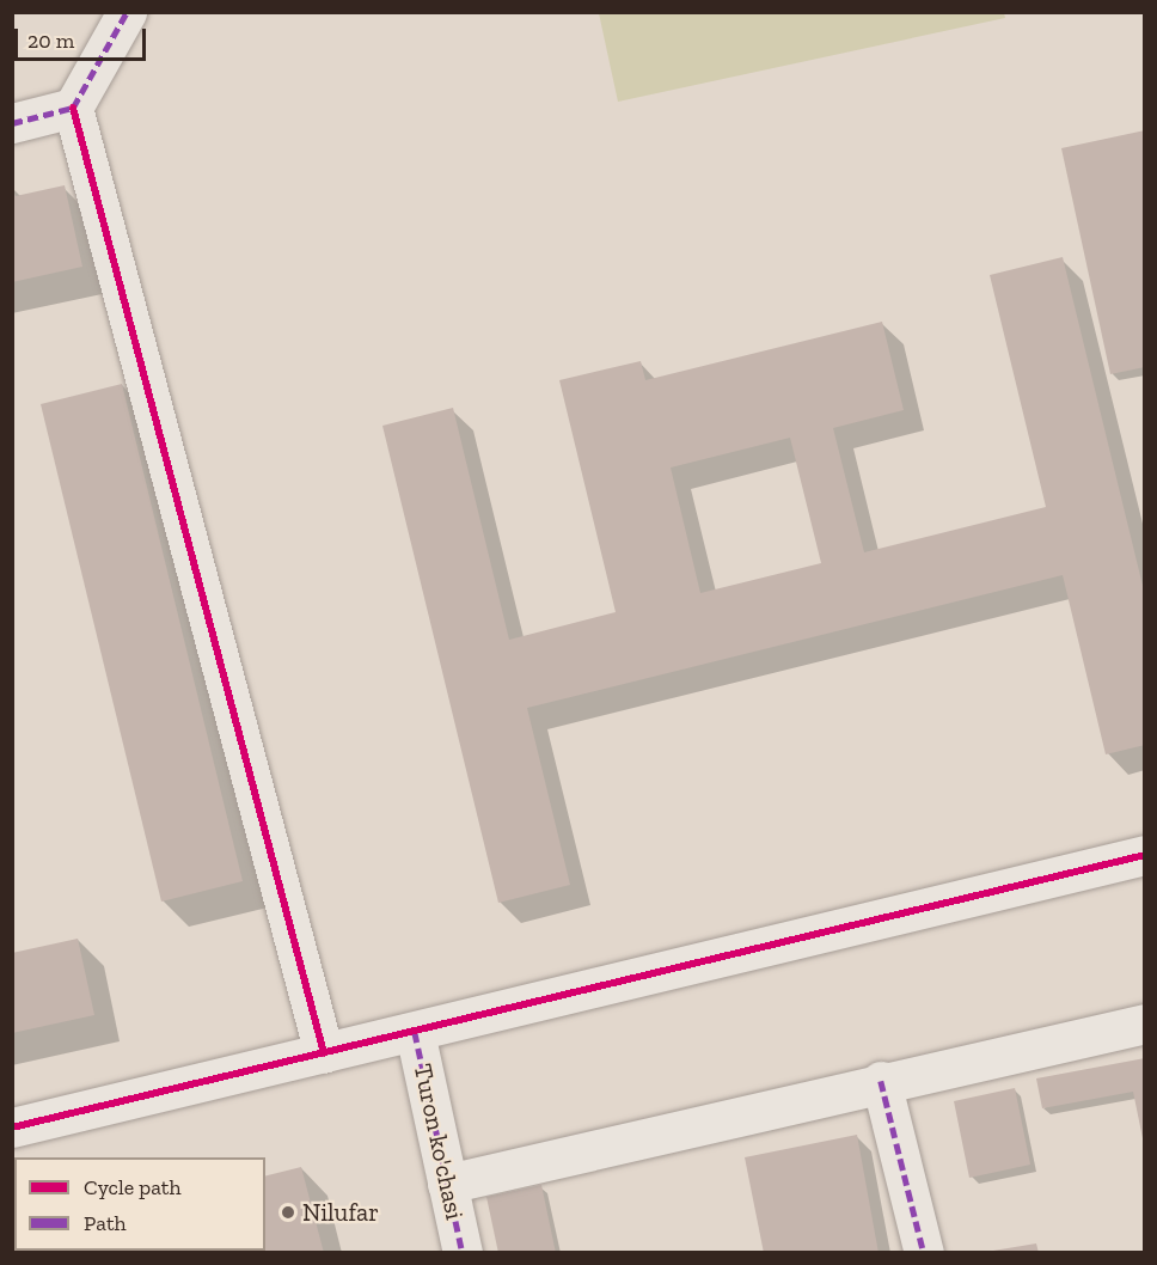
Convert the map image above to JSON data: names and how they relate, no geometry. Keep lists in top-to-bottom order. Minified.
{"streets":{"street":["Turon ko'chasi"]},"places":["Nilufar"],"legend":["Cycle path","Path"],"scale_bar":"20 m"}
